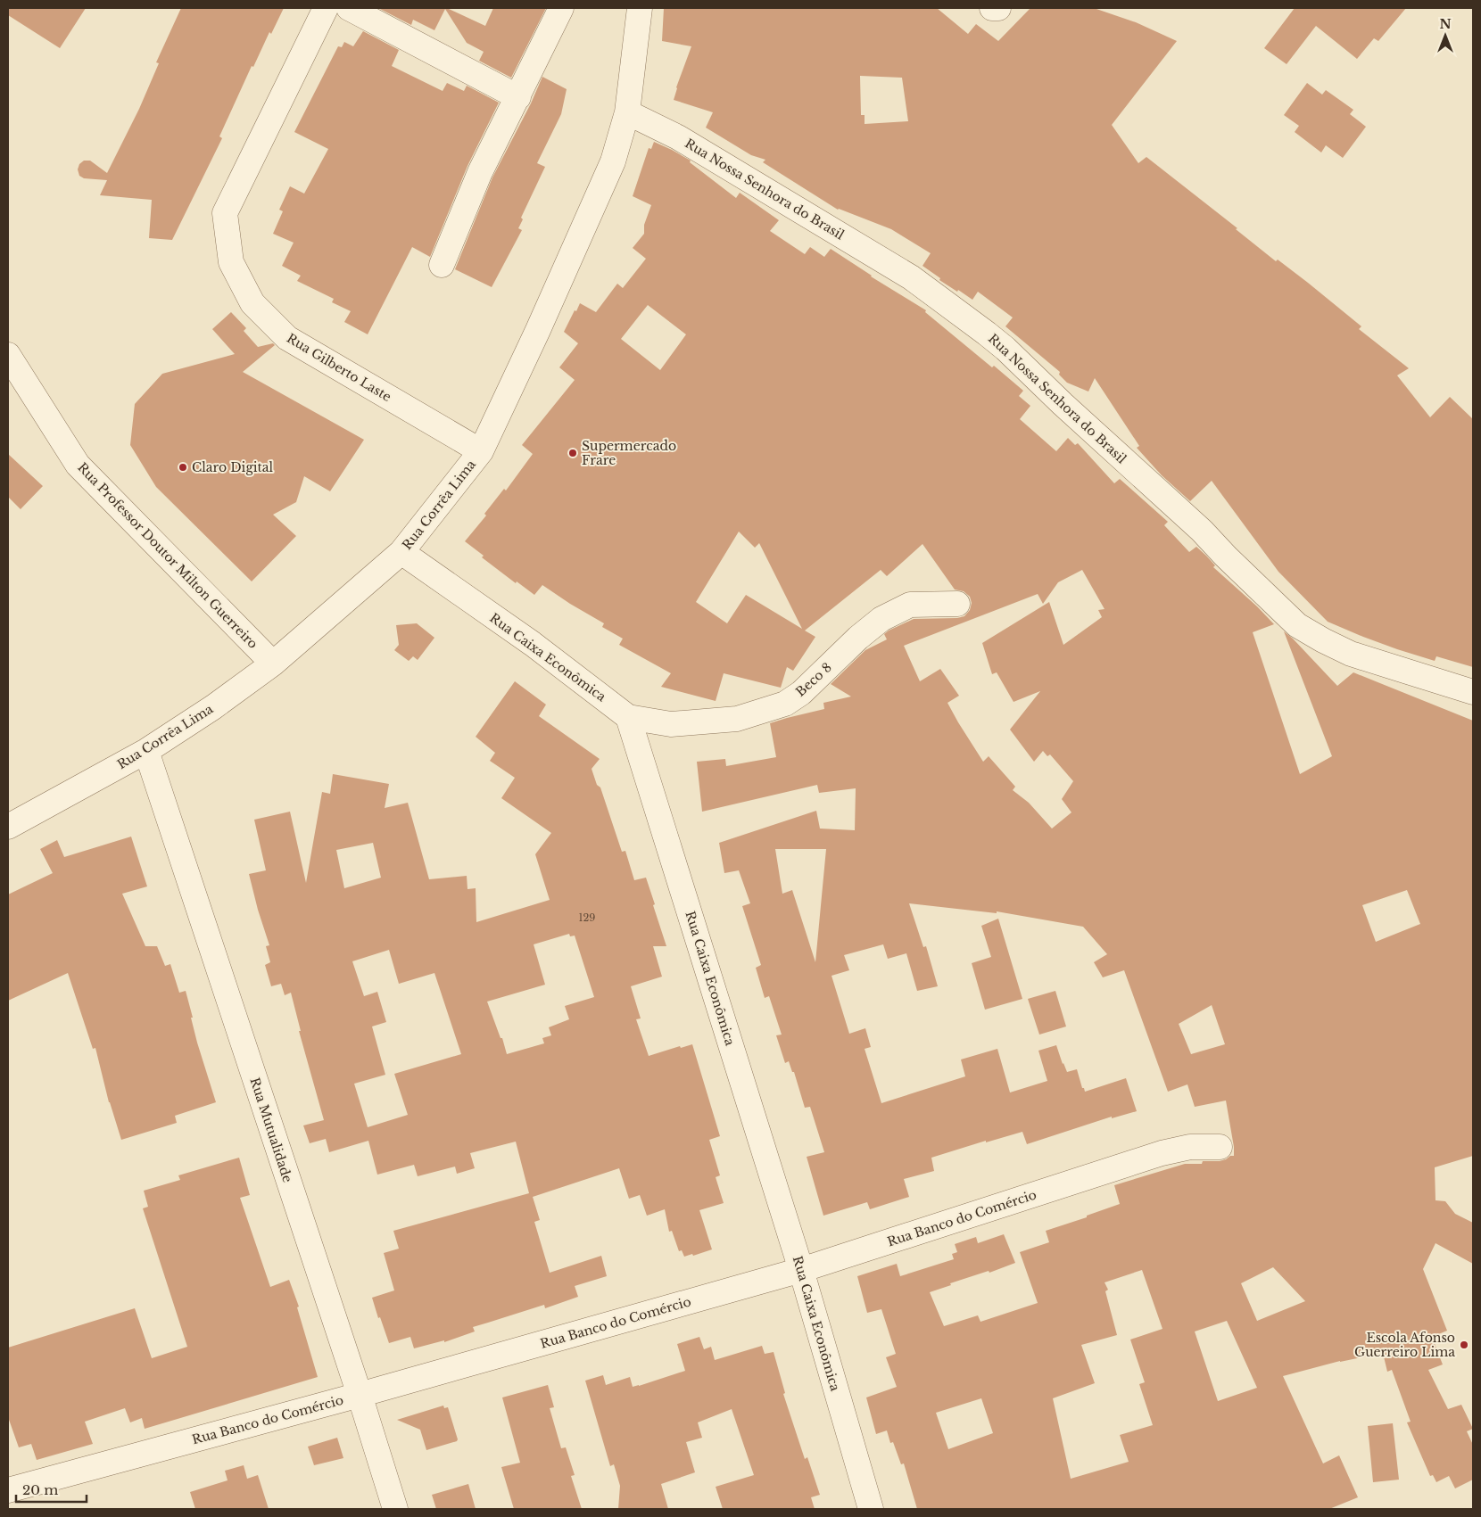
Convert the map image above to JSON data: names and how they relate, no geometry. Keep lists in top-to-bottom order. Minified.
{"streets":{"street":["Rua Nossa Senhora do Brasil","Rua Gilberto Laste","Rua Corrêa Lima","Rua Professor Doutor Milton Guerreiro","Rua Caixa Econômica","Beco 8","Rua Mutualidade","Rua Banco do Comércio"]},"crossings":[["Rua Nossa Senhora do Brasil","Rua Corrêa Lima"],["Rua Gilberto Laste","Rua Corrêa Lima"],["Rua Corrêa Lima","Rua Professor Doutor Milton Guerreiro"],["Rua Corrêa Lima","Rua Caixa Econômica"],["Rua Corrêa Lima","Rua Mutualidade"],["Rua Caixa Econômica","Beco 8"],["Rua Caixa Econômica","Rua Banco do Comércio"],["Rua Mutualidade","Rua Banco do Comércio"]],"places":["Supermercado Frare","Claro Digital","Escola Afonso Guerreiro Lima"],"house_numbers":["129"],"scale_bar":"20 m","north":"top"}
